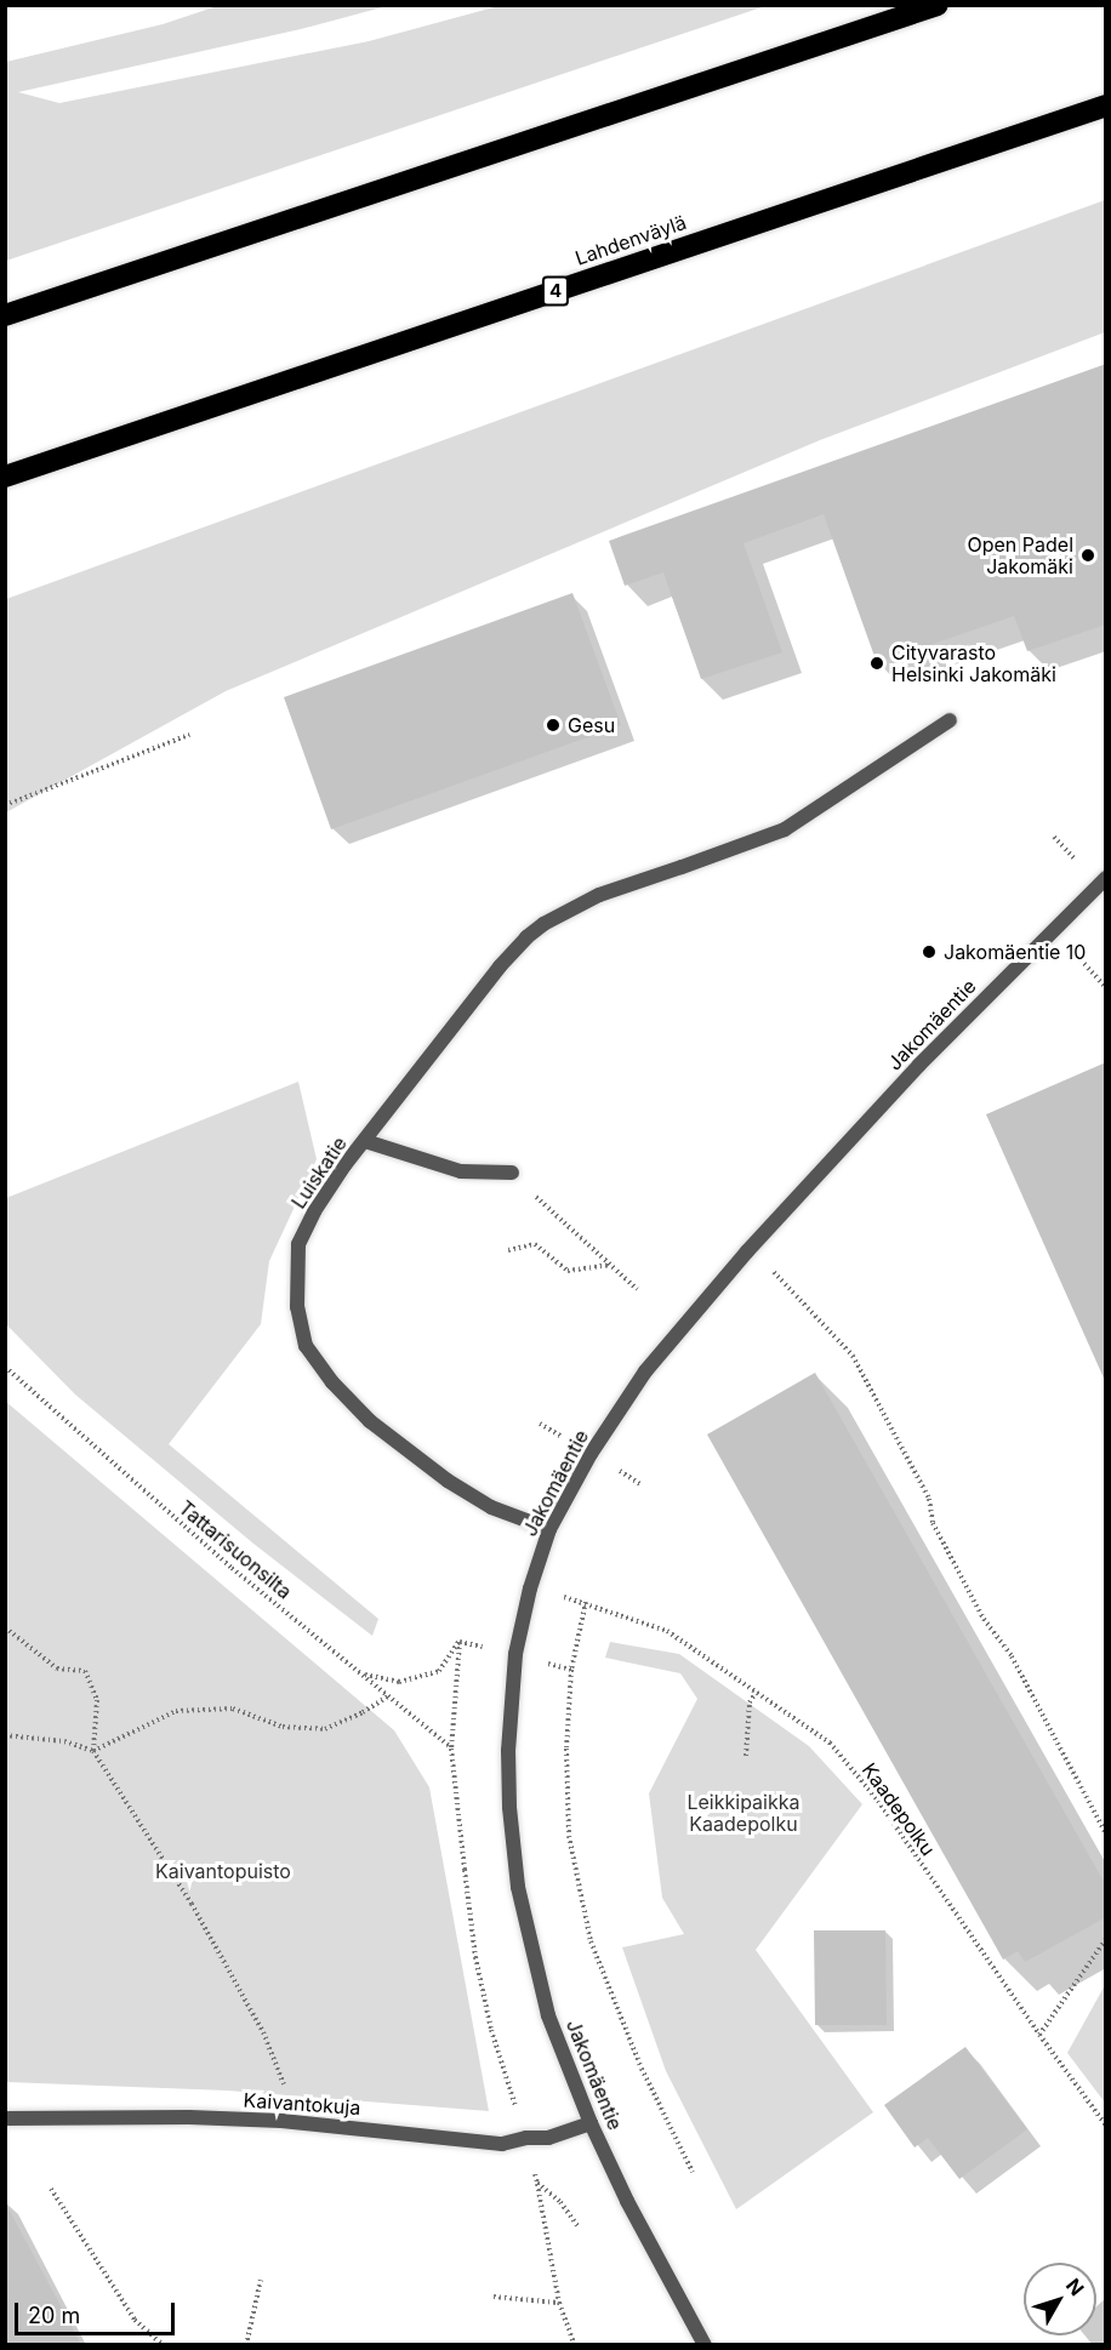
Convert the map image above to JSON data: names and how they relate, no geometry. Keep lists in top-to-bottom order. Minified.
{"streets":{"highway":["Lahdenväylä","4"],"street":["Jakomäentie","Luiskatie","Kaivantokuja"],"path":["Tattarisuonsilta","Kaadepolku"]},"crossings":[["Jakomäentie","Luiskatie"],["Jakomäentie","Kaivantokuja"]],"parks":["Leikkipaikka Kaadepolku","Kaivantopuisto"],"places":["Open Padel Jakomäki","Cityvarasto Helsinki Jakomäki","Gesu","Jakomäentie 10"],"scale_bar":"20 m","north":"top right"}
